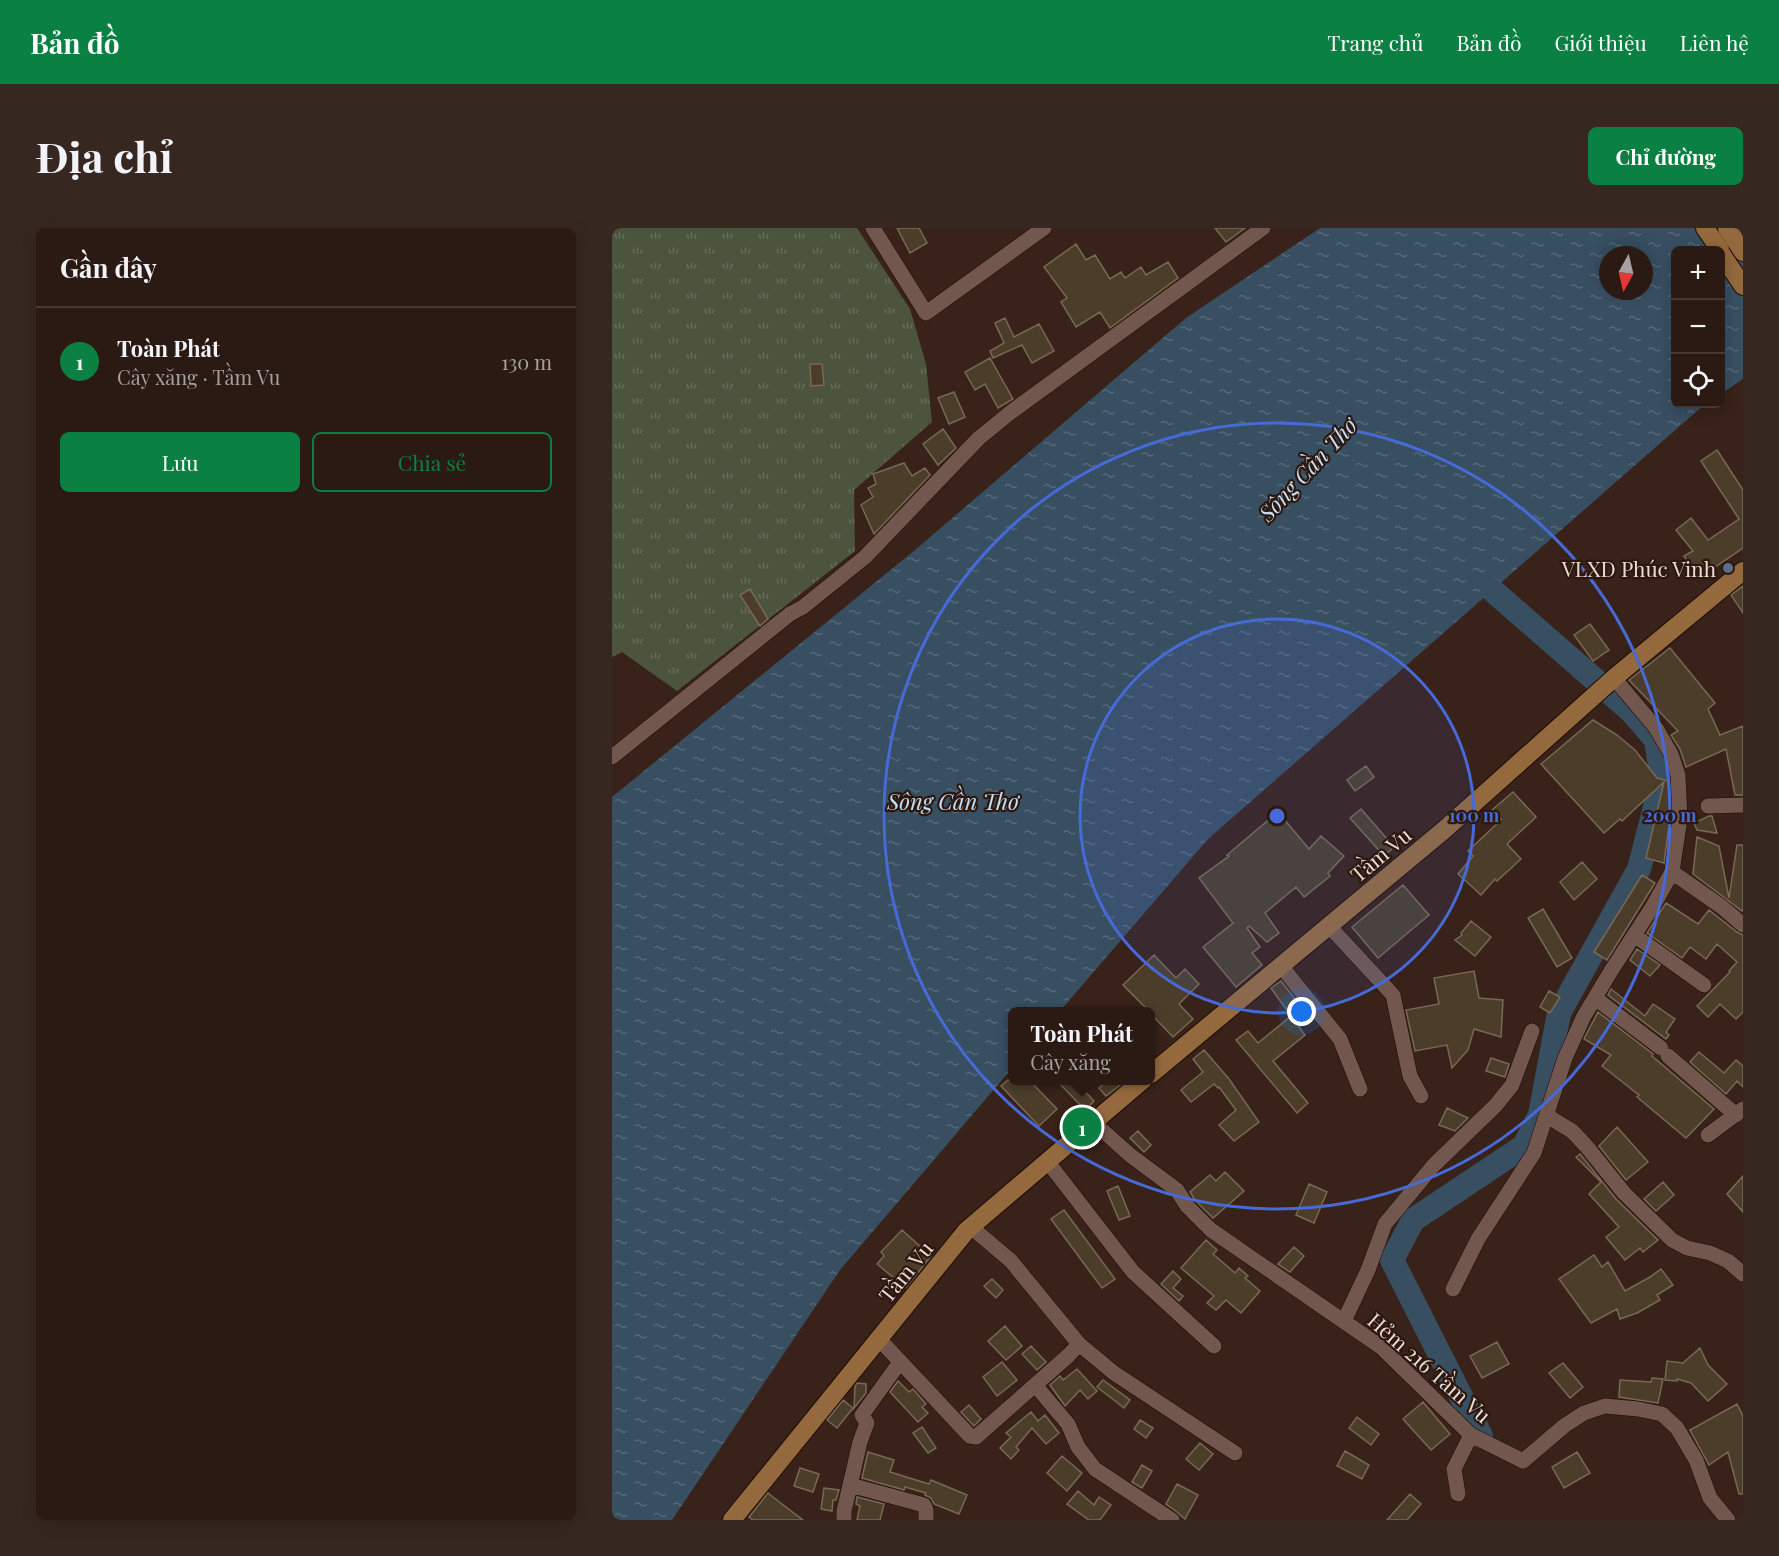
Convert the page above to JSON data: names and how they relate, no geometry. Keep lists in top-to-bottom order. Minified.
{"streets":{"street":["Tầm Vu","Hẻm 216 Tầm Vu"]},"crossings":[["Tầm Vu","Hẻm 216 Tầm Vu"]],"water":["Sông Cần Thơ"],"places":["VLXD Phúc Vinh"],"north":"bottom","page":{"header":"Bản đồ","nav":["Trang chủ","Bản đồ","Giới thiệu","Liên hệ"],"buttons":["Chỉ đường",["Lưu","Chia sẻ"]],"title":"Địa chỉ","heading":"Gần đây","map_buttons":["+","−"],"list":[{"mark":"1","name":"Toàn Phát","note":"Cây xăng · Tầm Vu","value":"130 m"}],"popup":["Toàn Phát","Cây xăng"],"pins":"1"},"rings":["100 m","200 m"]}
